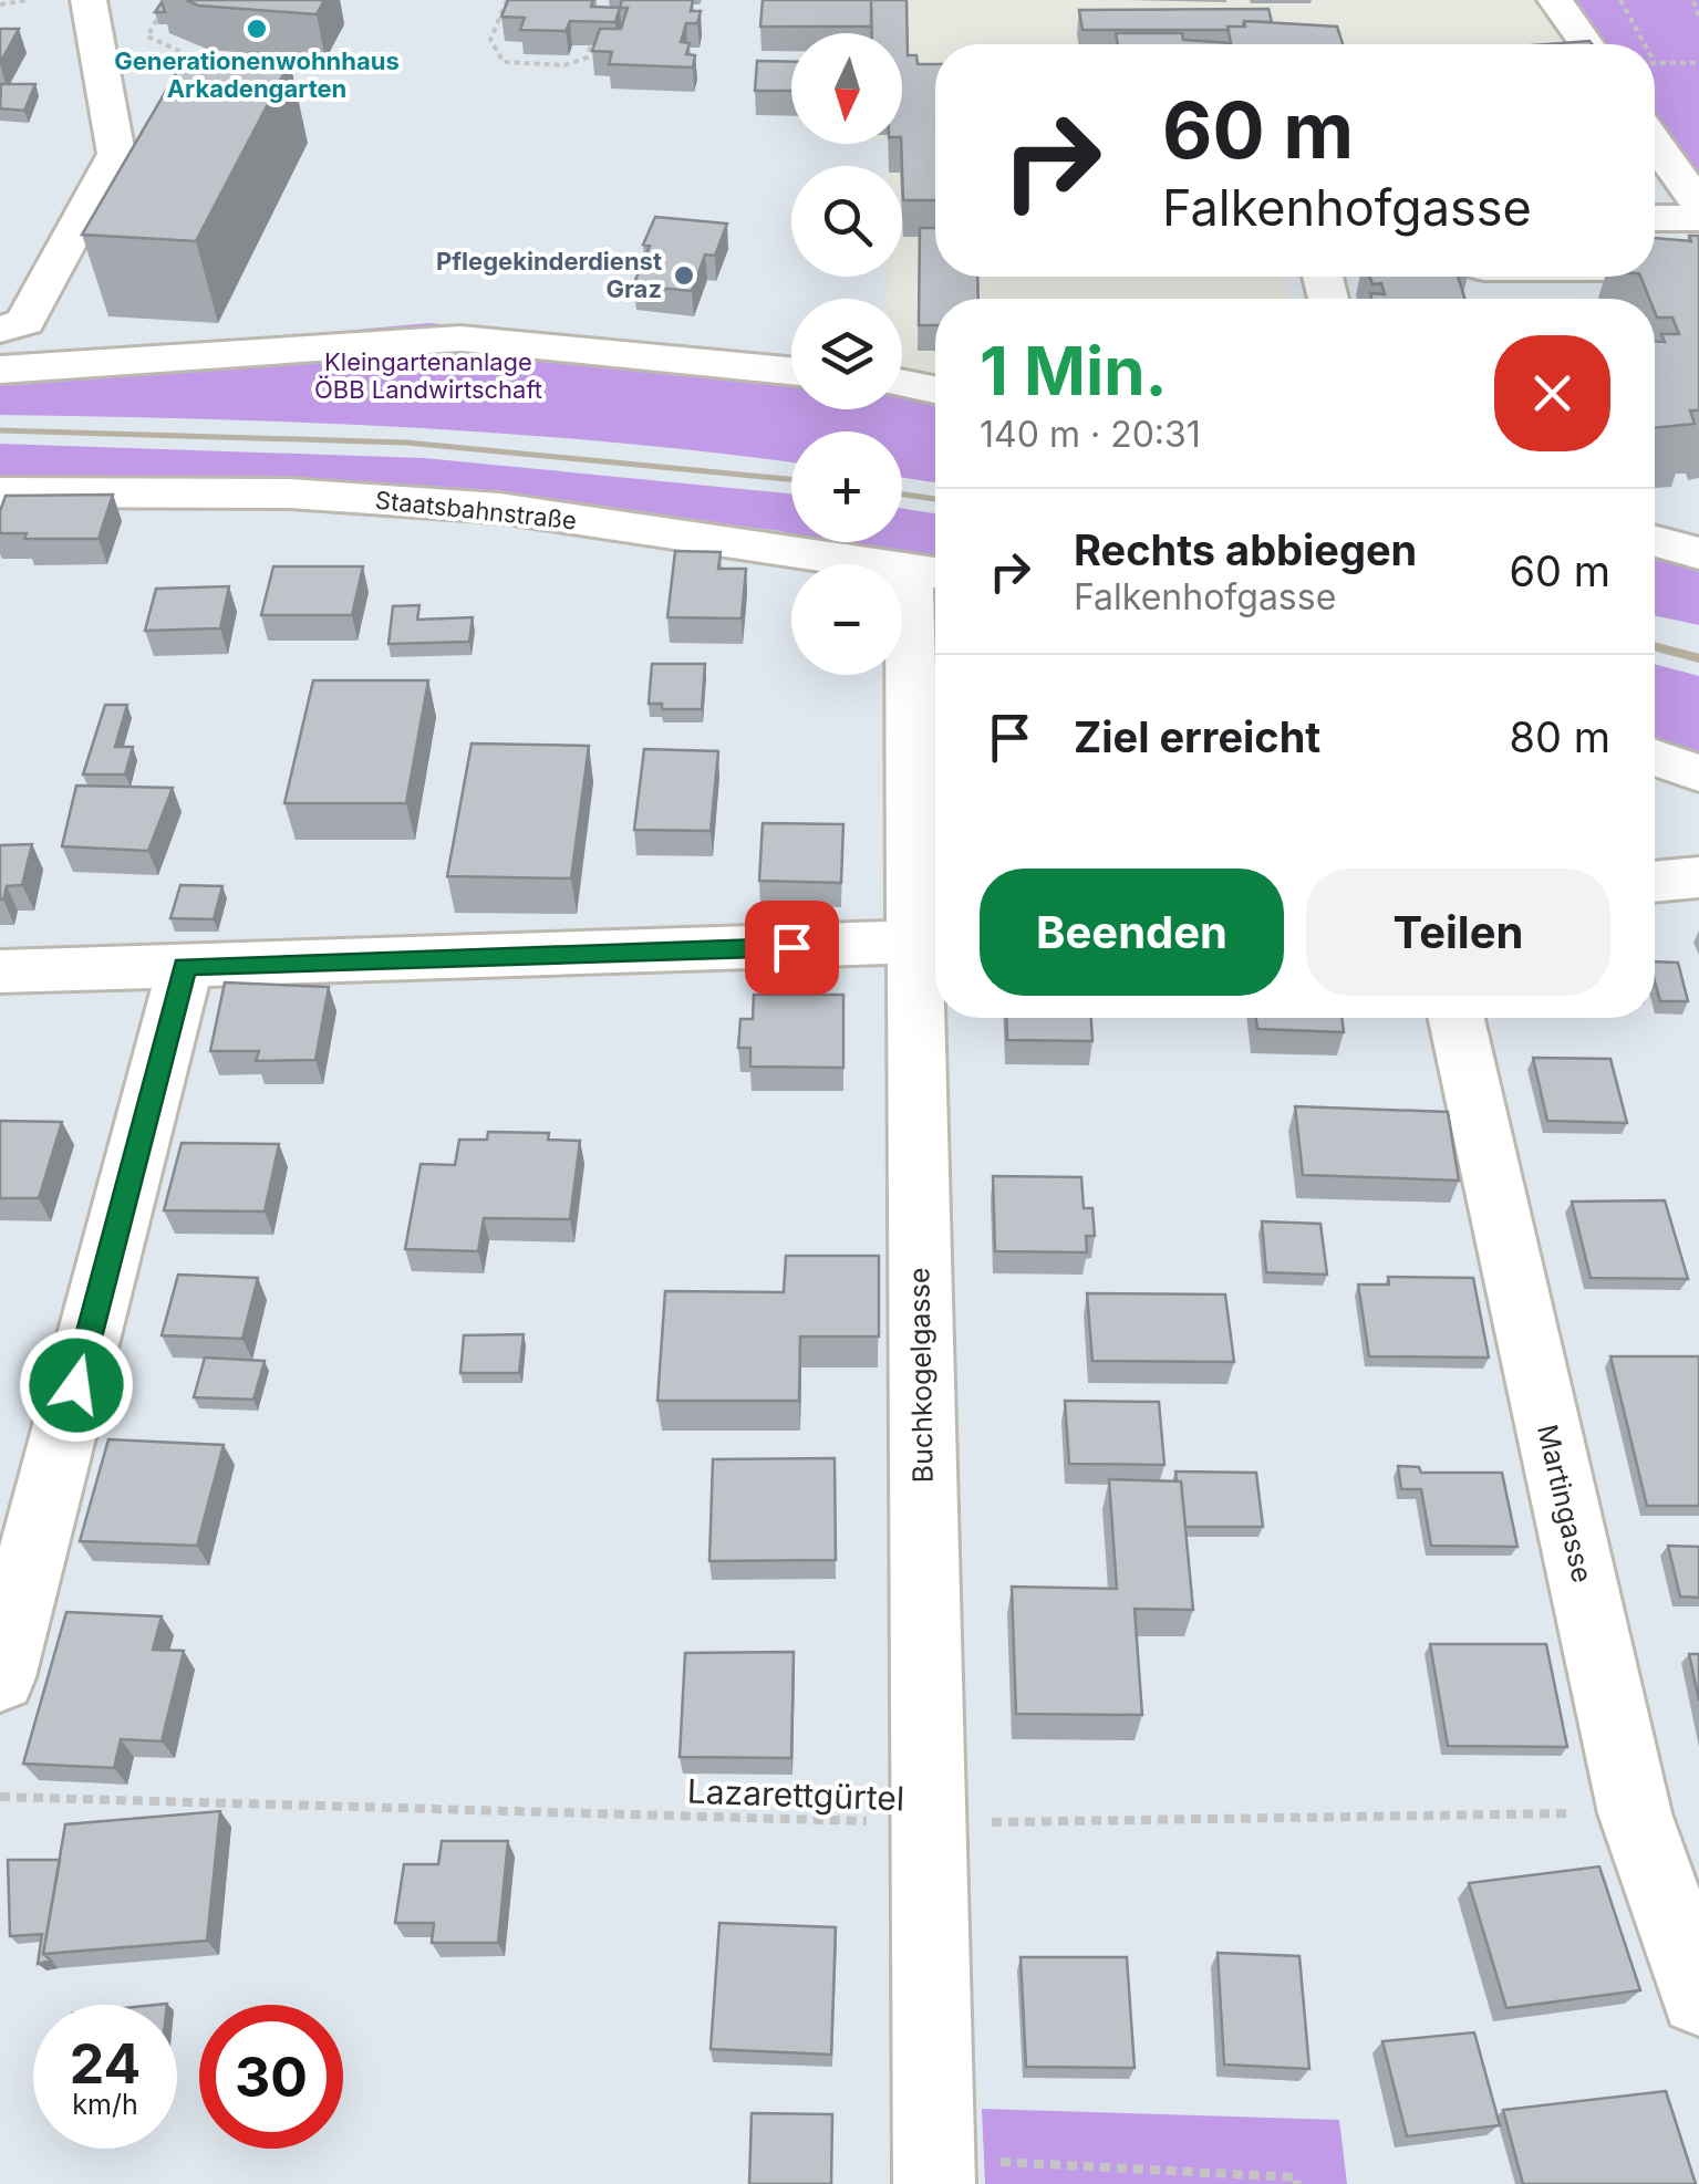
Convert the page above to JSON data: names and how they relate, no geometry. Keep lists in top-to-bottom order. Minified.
{"streets":{"street":["Staatsbahnstraße","Buchkogelgasse","Martingasse"],"path":["Lazarettgürtel"]},"crossings":[["Staatsbahnstraße","Buchkogelgasse"],["Buchkogelgasse","Lazarettgürtel"]],"parks":["Kleingartenanlage ÖBB Landwirtschaft"],"places":["Generationenwohnhaus Arkadengarten","Pflegekinderdienst Graz"],"north":"bottom","page":{"map_buttons":["+","−"],"turn":["60 m","Falkenhofgasse"],"heading":["1 Min.","140 m · 20:31"],"list":[{"name":"Rechts abbiegen","note":"Falkenhofgasse","value":"60 m"},{"name":"Ziel erreicht","value":"80 m"}],"buttons":["Beenden","Teilen"],"speed":"24 km/h","limit":"30"}}
